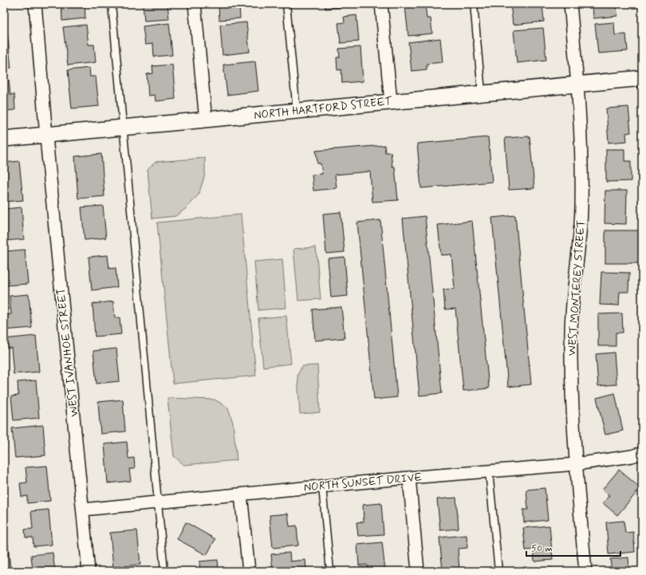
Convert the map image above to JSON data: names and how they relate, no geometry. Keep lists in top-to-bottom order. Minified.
{"streets":{"street":["NORTH HARTFORD STREET","WEST MONTEREY STREET","WEST IVANHOE STREET","NORTH SUNSET DRIVE"]},"crossings":[["NORTH HARTFORD STREET","WEST MONTEREY STREET"],["NORTH HARTFORD STREET","WEST IVANHOE STREET"],["WEST MONTEREY STREET","NORTH SUNSET DRIVE"],["WEST IVANHOE STREET","NORTH SUNSET DRIVE"]],"scale_bar":"50 m"}
